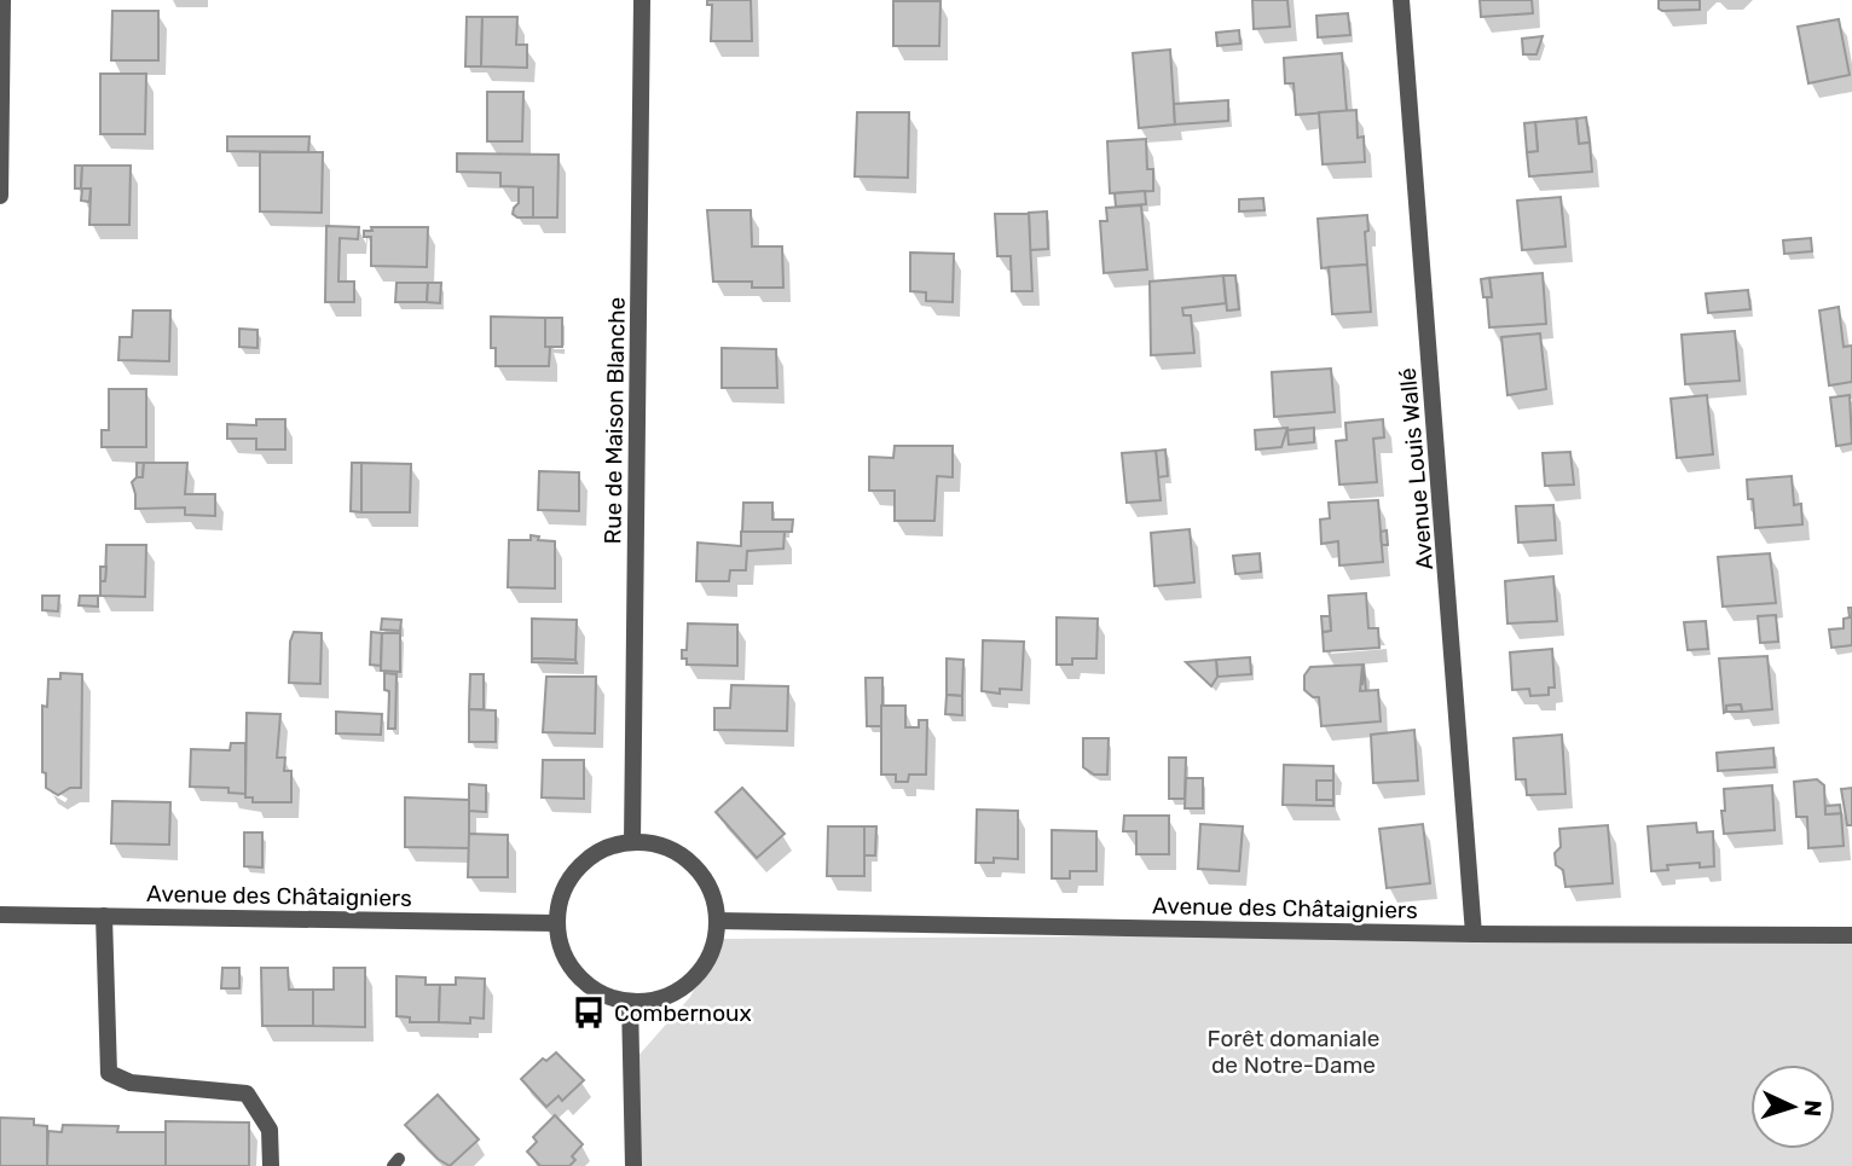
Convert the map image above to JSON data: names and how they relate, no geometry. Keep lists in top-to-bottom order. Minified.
{"streets":{"street":["Rue de Maison Blanche","Avenue Louis Wallé","Avenue des Châtaigniers"]},"crossings":[["Rue de Maison Blanche","Avenue des Châtaigniers"],["Avenue Louis Wallé","Avenue des Châtaigniers"]],"parks":["Forêt domaniale de Notre-Dame"],"places":{"bus stop":["Combernoux"]},"north":"right"}
